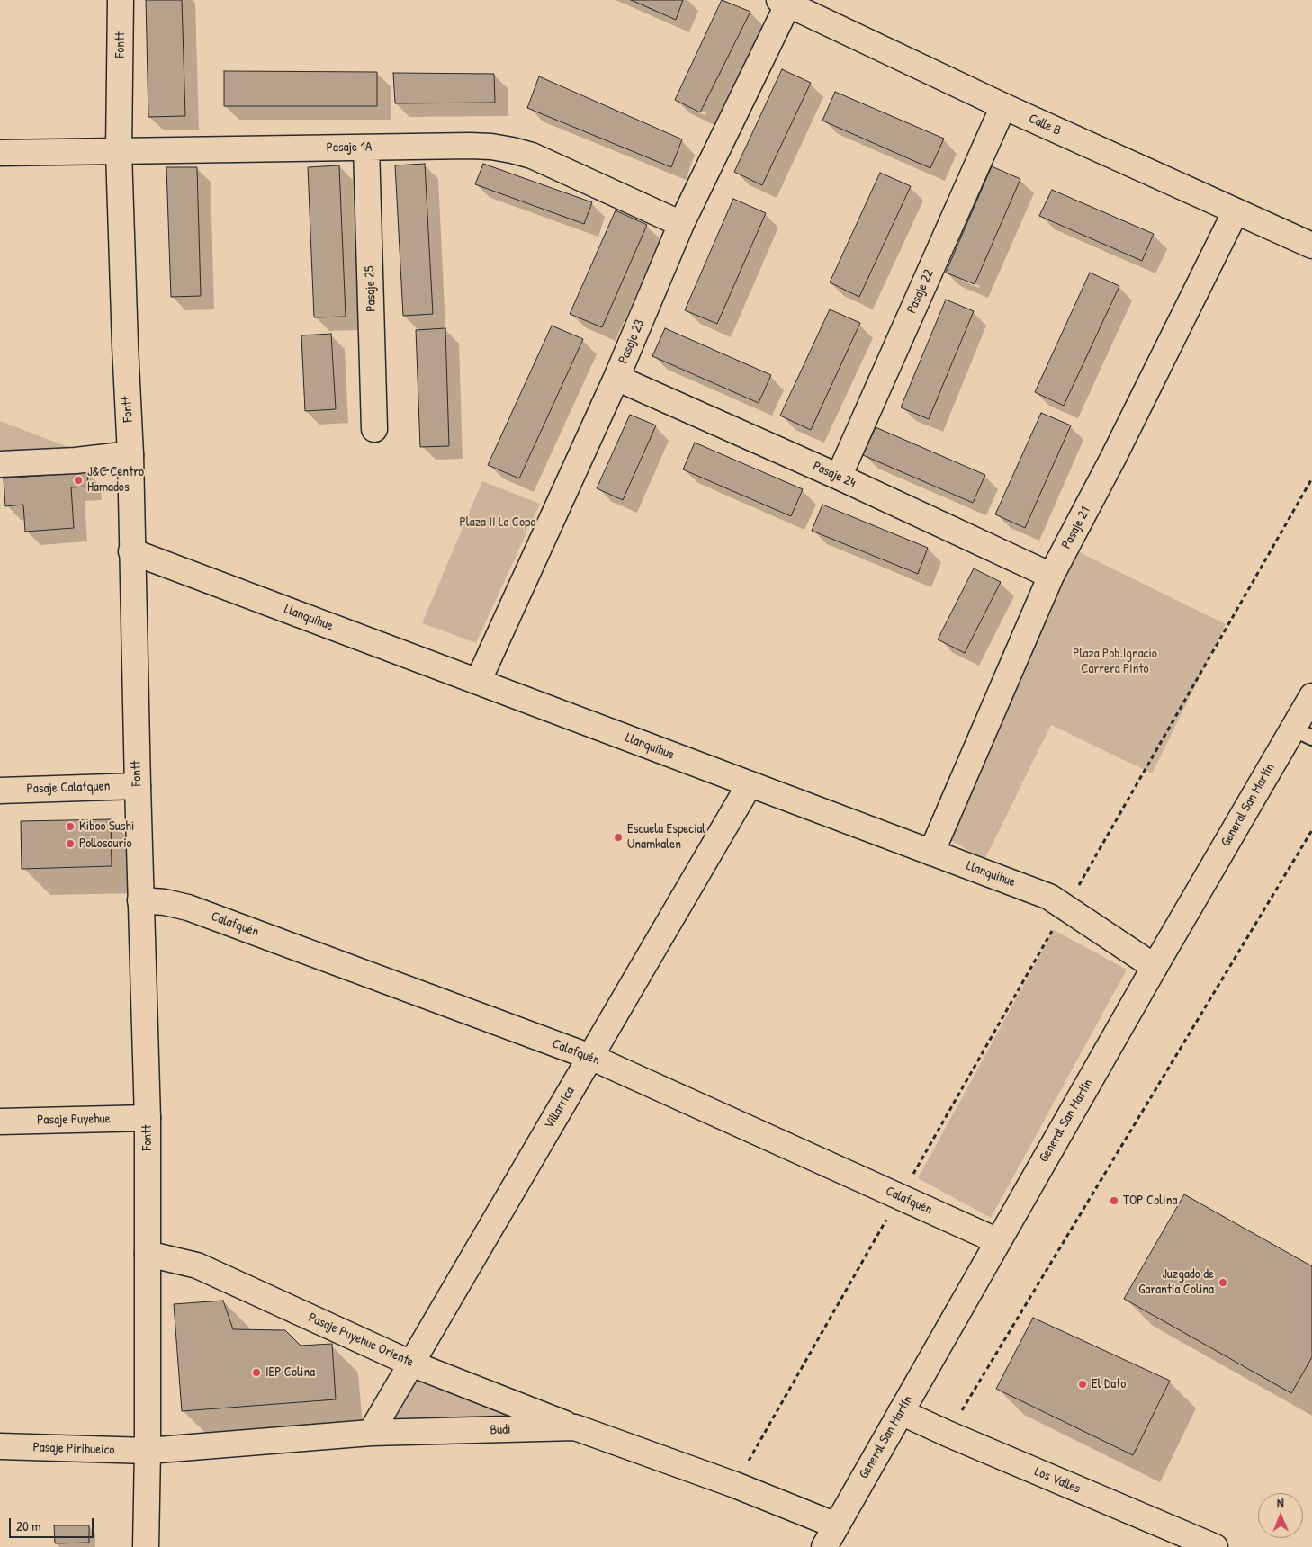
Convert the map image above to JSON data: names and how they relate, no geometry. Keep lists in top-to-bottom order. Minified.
{"streets":{"street":["Fontt","Calle B","Pasaje 1A","Pasaje 25","Pasaje 22","Pasaje 23","Pasaje 24","Pasaje 21","Llanquihue","Pasaje Calafquen","General San Martín","Calafquén","Villarrica","Pasaje Puyehue","Pasaje Puyehue Oriente","Budi","Pasaje Pirihueico","Los Valles"]},"crossings":[["Fontt","Pasaje 1A"],["Fontt","Llanquihue"],["Fontt","Pasaje Calafquen"],["Fontt","Calafquén"],["Fontt","Pasaje Puyehue"],["Fontt","Pasaje Puyehue Oriente"],["Fontt","Budi"],["Fontt","Pasaje Pirihueico"],["Calle B","Pasaje 22"],["Calle B","Pasaje 23"],["Calle B","Pasaje 21"],["Pasaje 1A","Pasaje 25"],["Pasaje 1A","Pasaje 23"],["Pasaje 22","Pasaje 24"],["Pasaje 23","Pasaje 24"],["Pasaje 23","Llanquihue"],["Pasaje 24","Pasaje 21"],["Pasaje 21","Llanquihue"],["Llanquihue","General San Martín"],["Llanquihue","Villarrica"],["General San Martín","Calafquén"],["General San Martín","Budi"],["General San Martín","Los Valles"],["Calafquén","Villarrica"],["Villarrica","Pasaje Puyehue Oriente"],["Villarrica","Budi"],["Pasaje Puyehue Oriente","Budi"],["Budi","Pasaje Pirihueico"]],"parks":["Plaza II La Copa","Plaza Pob.Ignacio Carrera Pinto"],"places":["J&C Centro Hamados","Kiboo Sushi","Escuela Especial Unamkalen","Pollosaurio","TOP Colina","Juzgado de Garantía Colina","IEP Colina","El Dato"],"scale_bar":"20 m","north":"top"}
